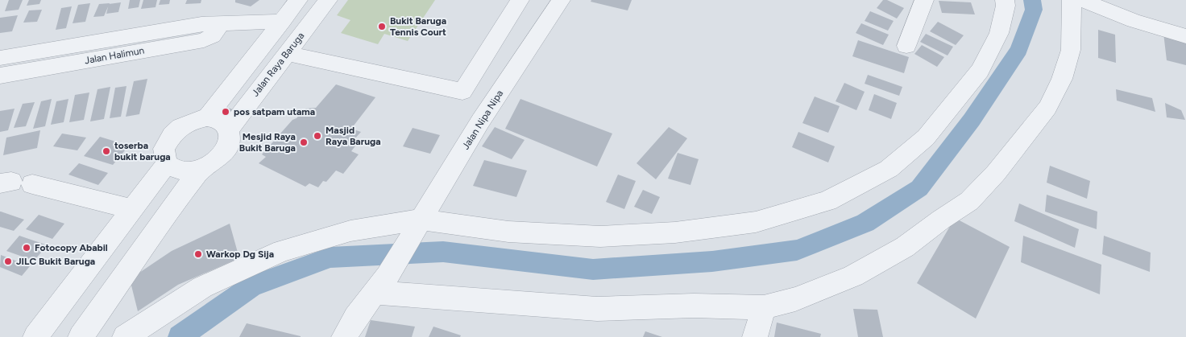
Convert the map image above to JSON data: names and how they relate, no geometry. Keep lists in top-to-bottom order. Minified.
{"streets":{"street":["Jalan Halimun","Jalan Raya Baruga","Jalan Nipa Nipa"]},"places":["Bukit Baruga Tennis Court","pos satpam utama","Masjid Raya Baruga","Mesjid Raya Bukit Baruga","toserba bukit baruga","Fotocopy Ababil","Warkop Dg Sija","JILC Bukit Baruga"]}
